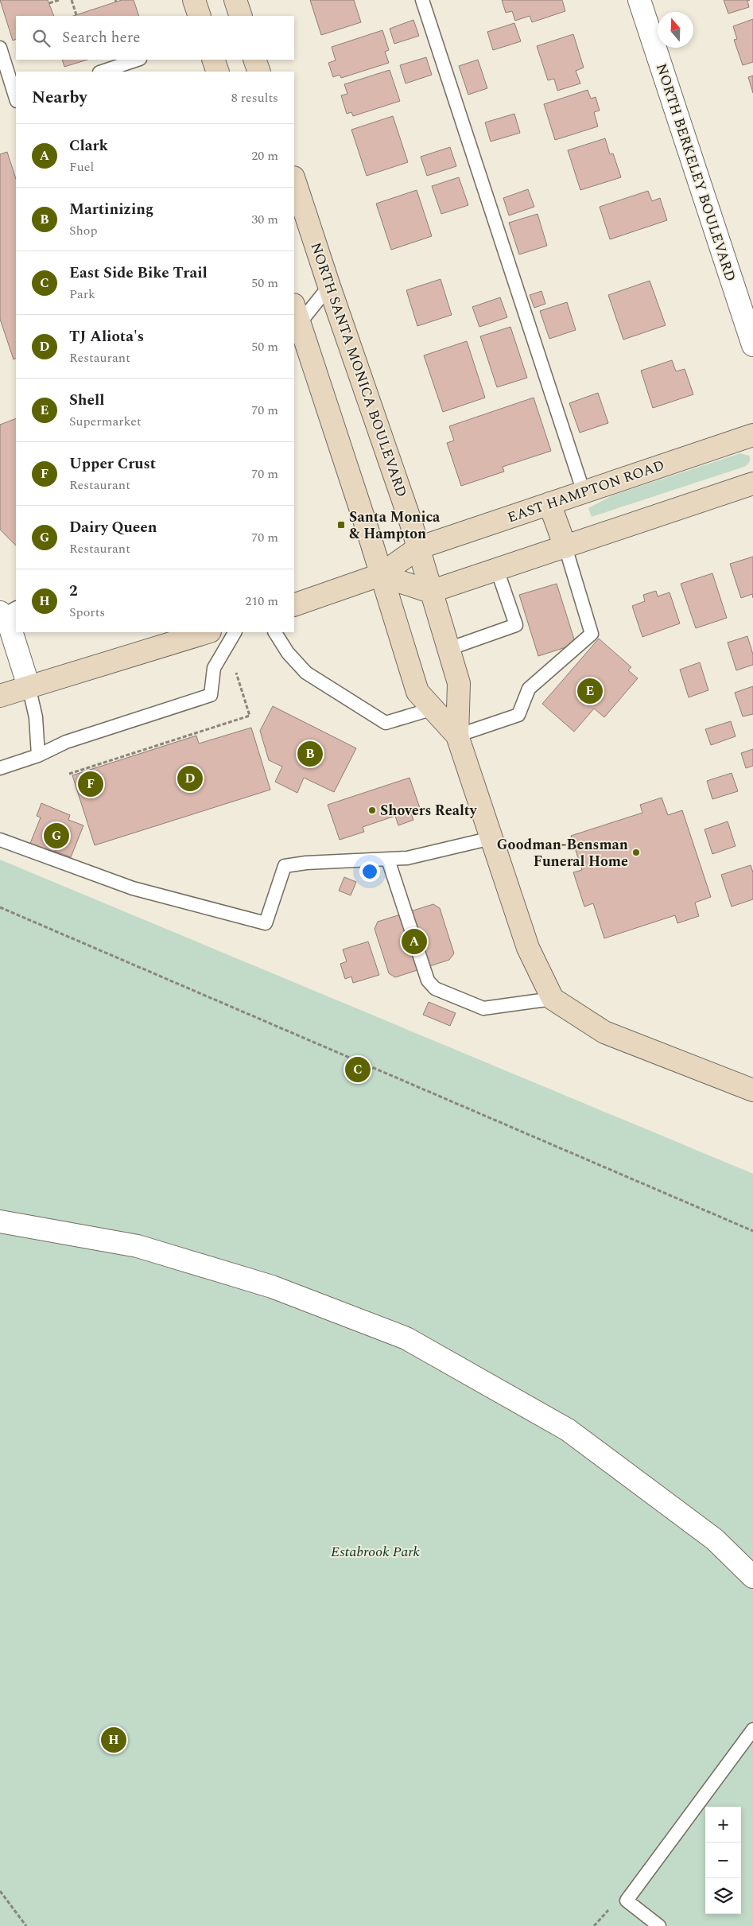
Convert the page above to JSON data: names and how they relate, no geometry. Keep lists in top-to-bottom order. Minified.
{"streets":{"street":["NORTH BERKELEY BOULEVARD","NORTH SANTA MONICA BOULEVARD","EAST HAMPTON ROAD"]},"crossings":[["NORTH SANTA MONICA BOULEVARD","EAST HAMPTON ROAD"]],"parks":["Estabrook Park"],"places":{"transit":["Santa Monica & Hampton"],"other":["Shovers Realty","Goodman-Bensman Funeral Home"]},"north":"top","page":{"search":"Search here","heading":["Nearby","8 results"],"list":[{"mark":"A","name":"Clark","note":"Fuel","value":"20 m"},{"mark":"B","name":"Martinizing","note":"Shop","value":"30 m"},{"mark":"C","name":"East Side Bike Trail","note":"Park","value":"50 m"},{"mark":"D","name":"TJ Aliota's","note":"Restaurant","value":"50 m"},{"mark":"E","name":"Shell","note":"Supermarket","value":"70 m"},{"mark":"F","name":"Upper Crust","note":"Restaurant","value":"70 m"},{"mark":"G","name":"Dairy Queen","note":"Restaurant","value":"70 m"},{"mark":"H","name":"2","note":"Sports","value":"210 m"}],"pins":["E","B","D","F","G","A","C","H"],"map_buttons":["+","−"]}}
